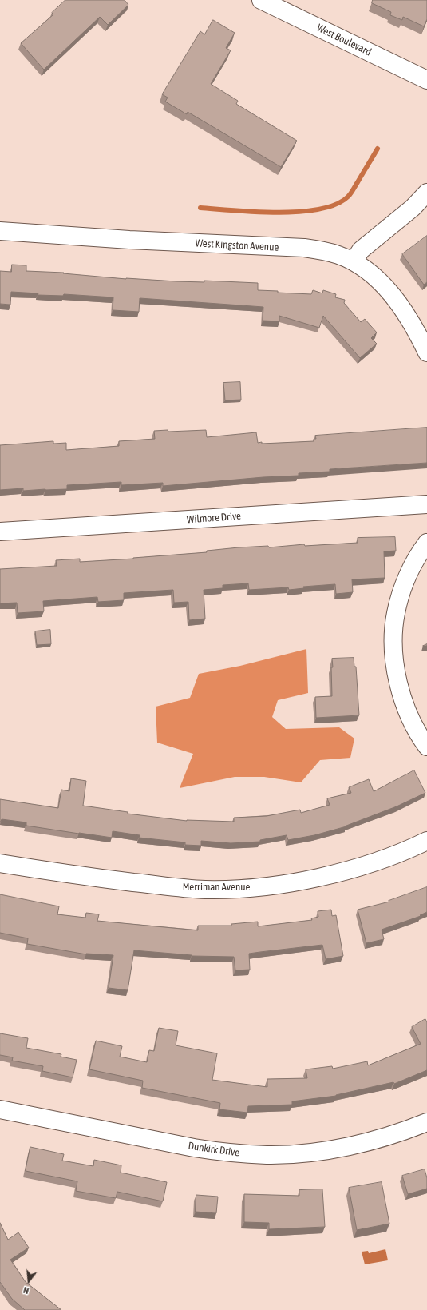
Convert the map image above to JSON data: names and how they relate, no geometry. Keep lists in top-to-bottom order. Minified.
{"streets":{"street":["West Boulevard","West Kingston Avenue","Wilmore Drive","Merriman Avenue","Dunkirk Drive"]},"north":"bottom"}
